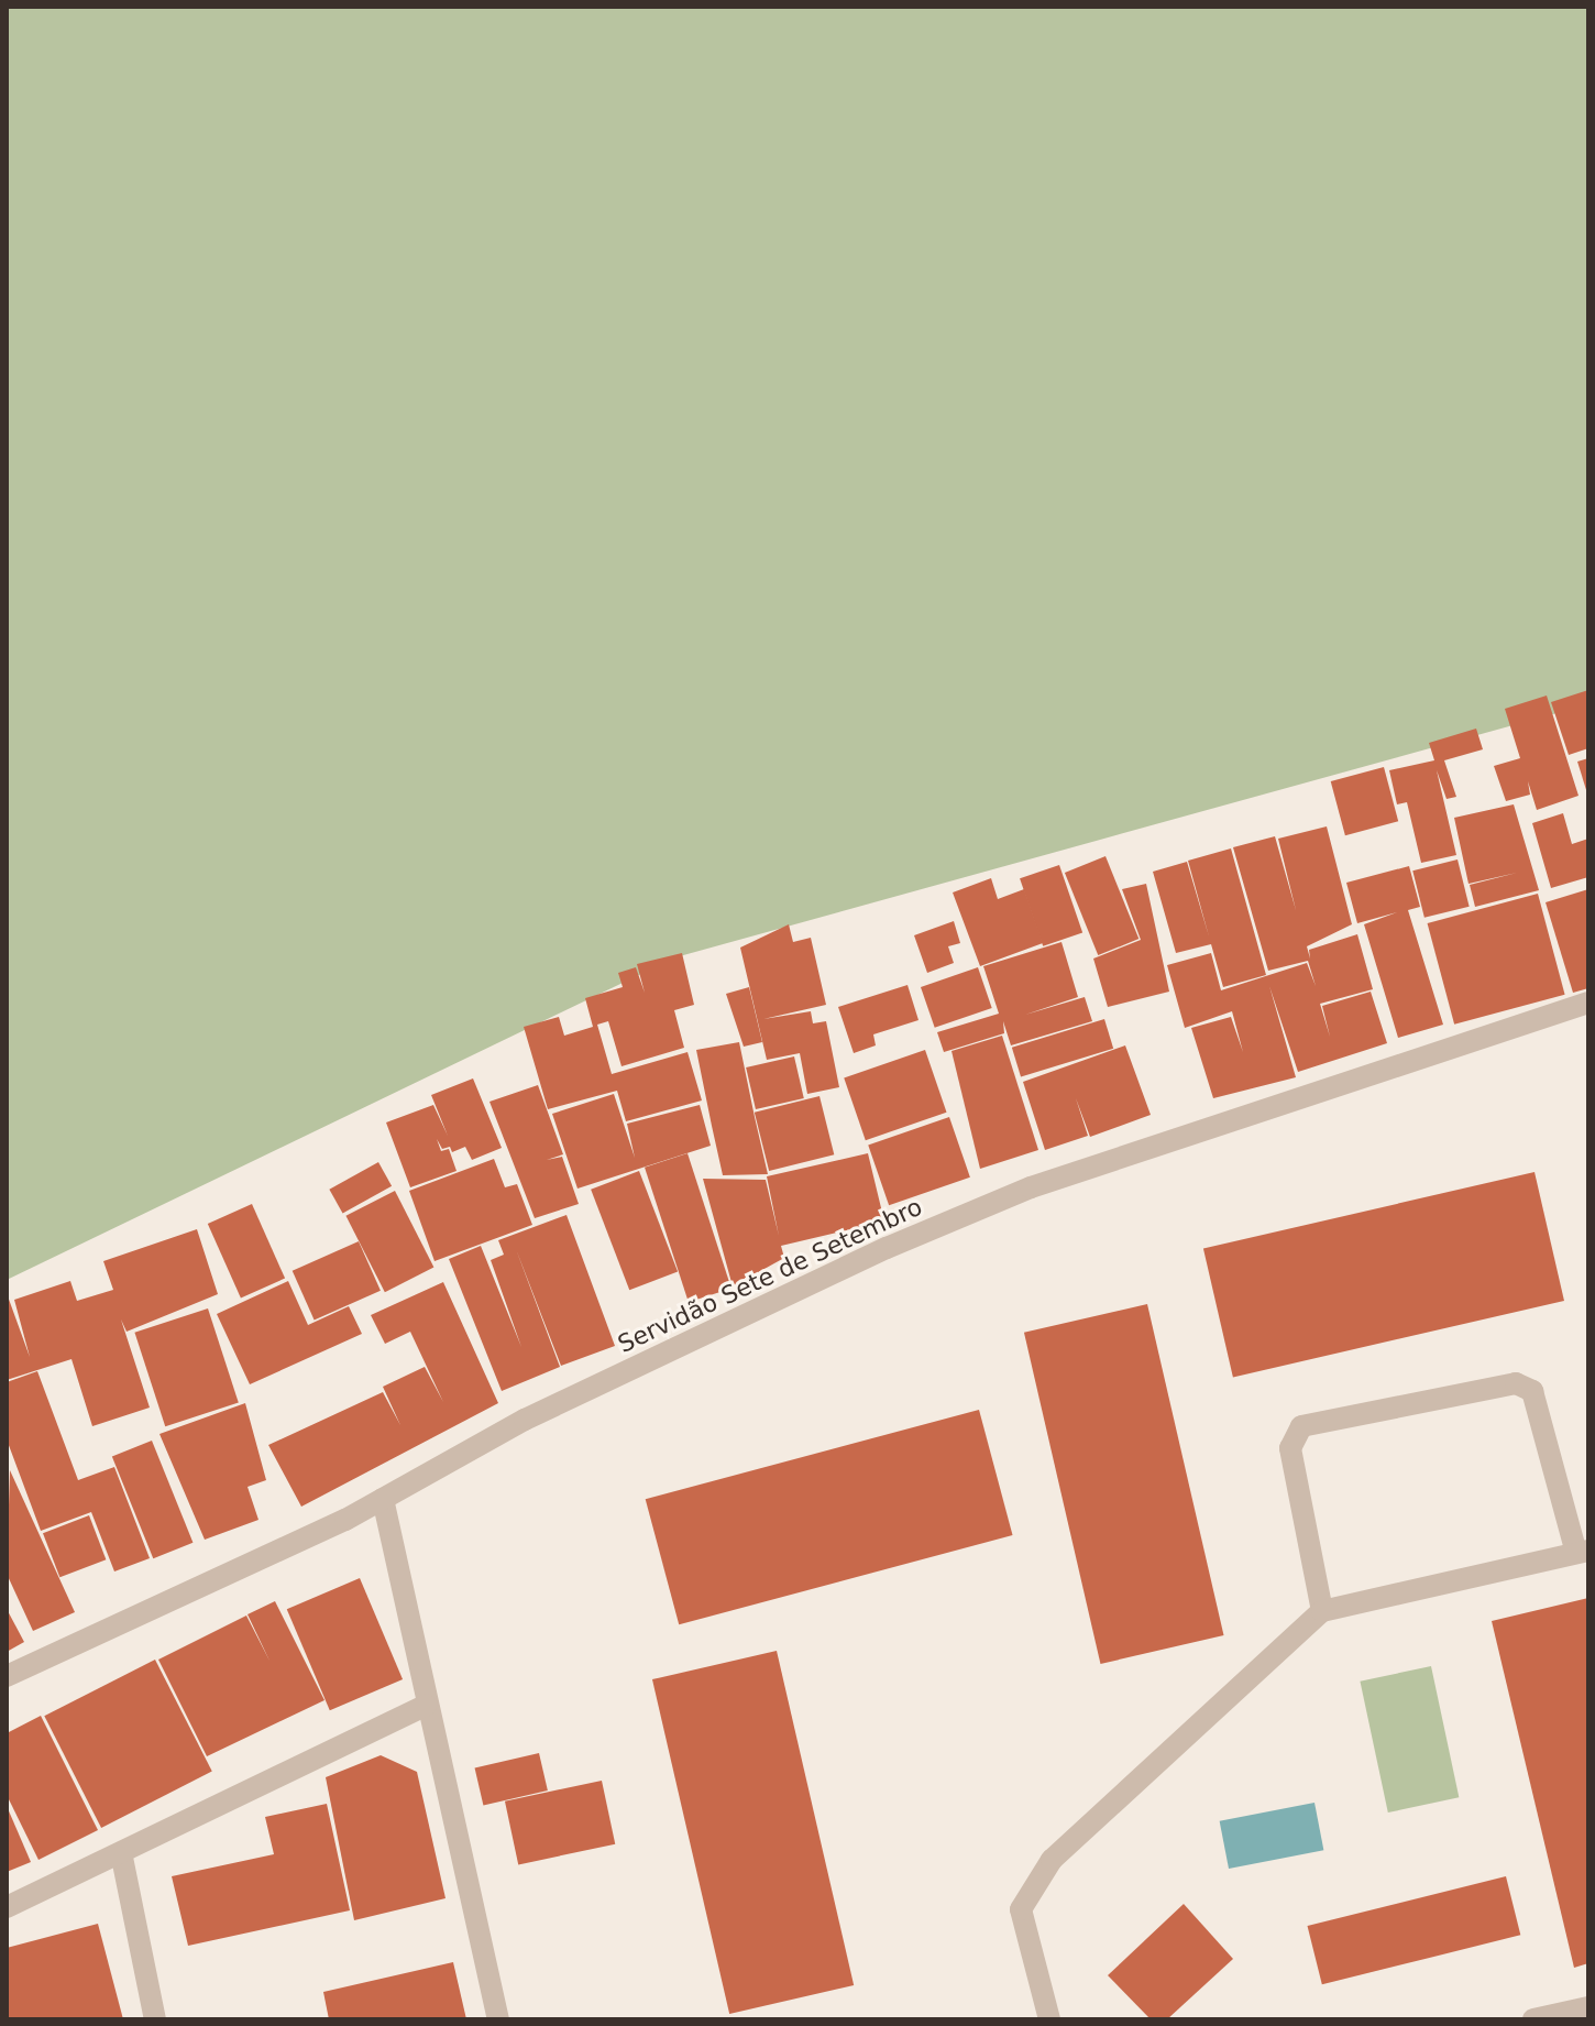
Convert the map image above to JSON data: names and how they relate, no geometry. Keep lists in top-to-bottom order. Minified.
{"streets":{"street":["Servidão Sete de Setembro"]}}
